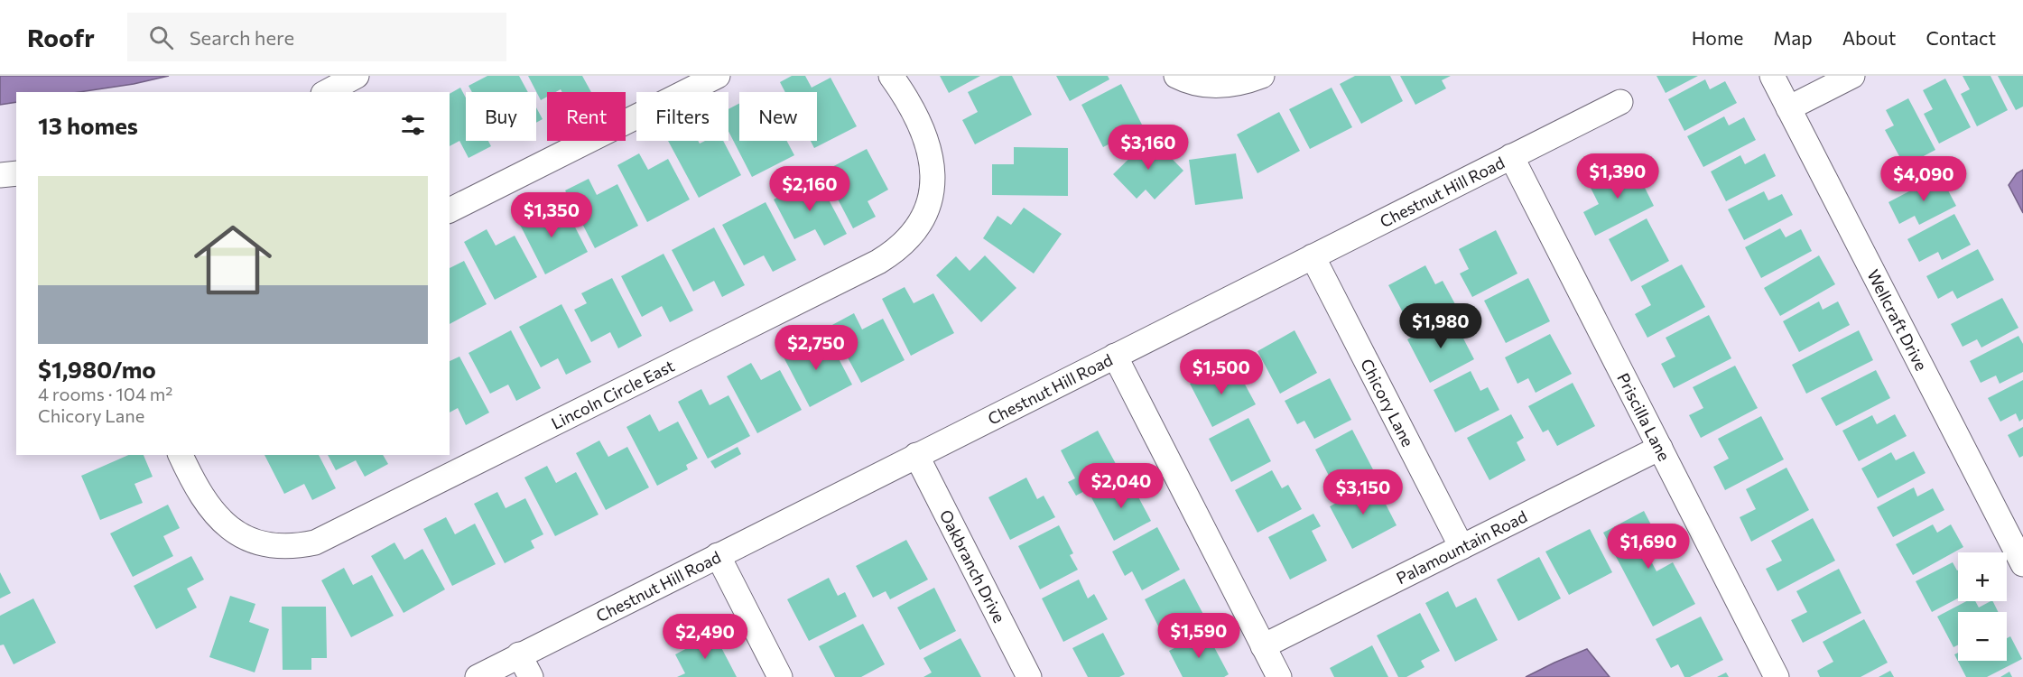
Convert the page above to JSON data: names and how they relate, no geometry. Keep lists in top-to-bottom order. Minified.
{"streets":{"street":["Chestnut Hill Road","Wellcraft Drive","Lincoln Circle East","Chicory Lane","Priscilla Lane","Palamountain Road","Oakbranch Drive"]},"crossings":[["Chestnut Hill Road","Chicory Lane"],["Chestnut Hill Road","Priscilla Lane"],["Chestnut Hill Road","Oakbranch Drive"],["Chicory Lane","Palamountain Road"],["Priscilla Lane","Palamountain Road"]],"page":{"header":"Roofr","search":"Search here","nav":["Home","Map","About","Contact"],"chip":["Buy","Rent","Filters","New"],"heading":"13 homes","price":["$3,160","$1,390","$4,090","$2,160","$1,350","$1,980","$2,750","$1,500","$2,040","$3,150","$1,690","$1,590","$2,490"],"list":[{"name":"$1,980/mo","note":"4 rooms · 104 m² · Chicory Lane"}],"map_buttons":["+","−"]}}
